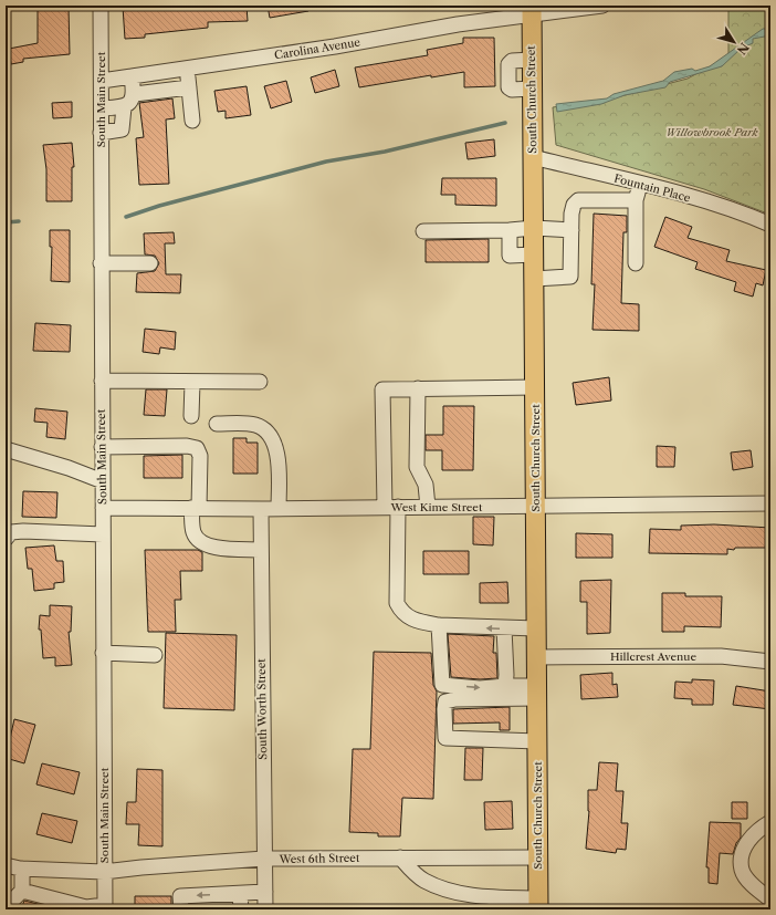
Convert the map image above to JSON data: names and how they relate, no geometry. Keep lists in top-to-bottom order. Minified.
{"streets":{"main road":["South Church Street"],"street":["Carolina Avenue","South Main Street","Fountain Place","West Kime Street","Hillcrest Avenue","South Worth Street","West 6th Street"]},"crossings":[["Carolina Avenue","South Main Street"],["Carolina Avenue","South Church Street"],["South Main Street","West Kime Street"],["South Main Street","West 6th Street"],["South Church Street","Fountain Place"],["South Church Street","West Kime Street"],["South Church Street","Hillcrest Avenue"],["South Church Street","West 6th Street"],["West Kime Street","South Worth Street"],["South Worth Street","West 6th Street"]],"parks":["Willowbrook Park"],"north":"bottom right"}
